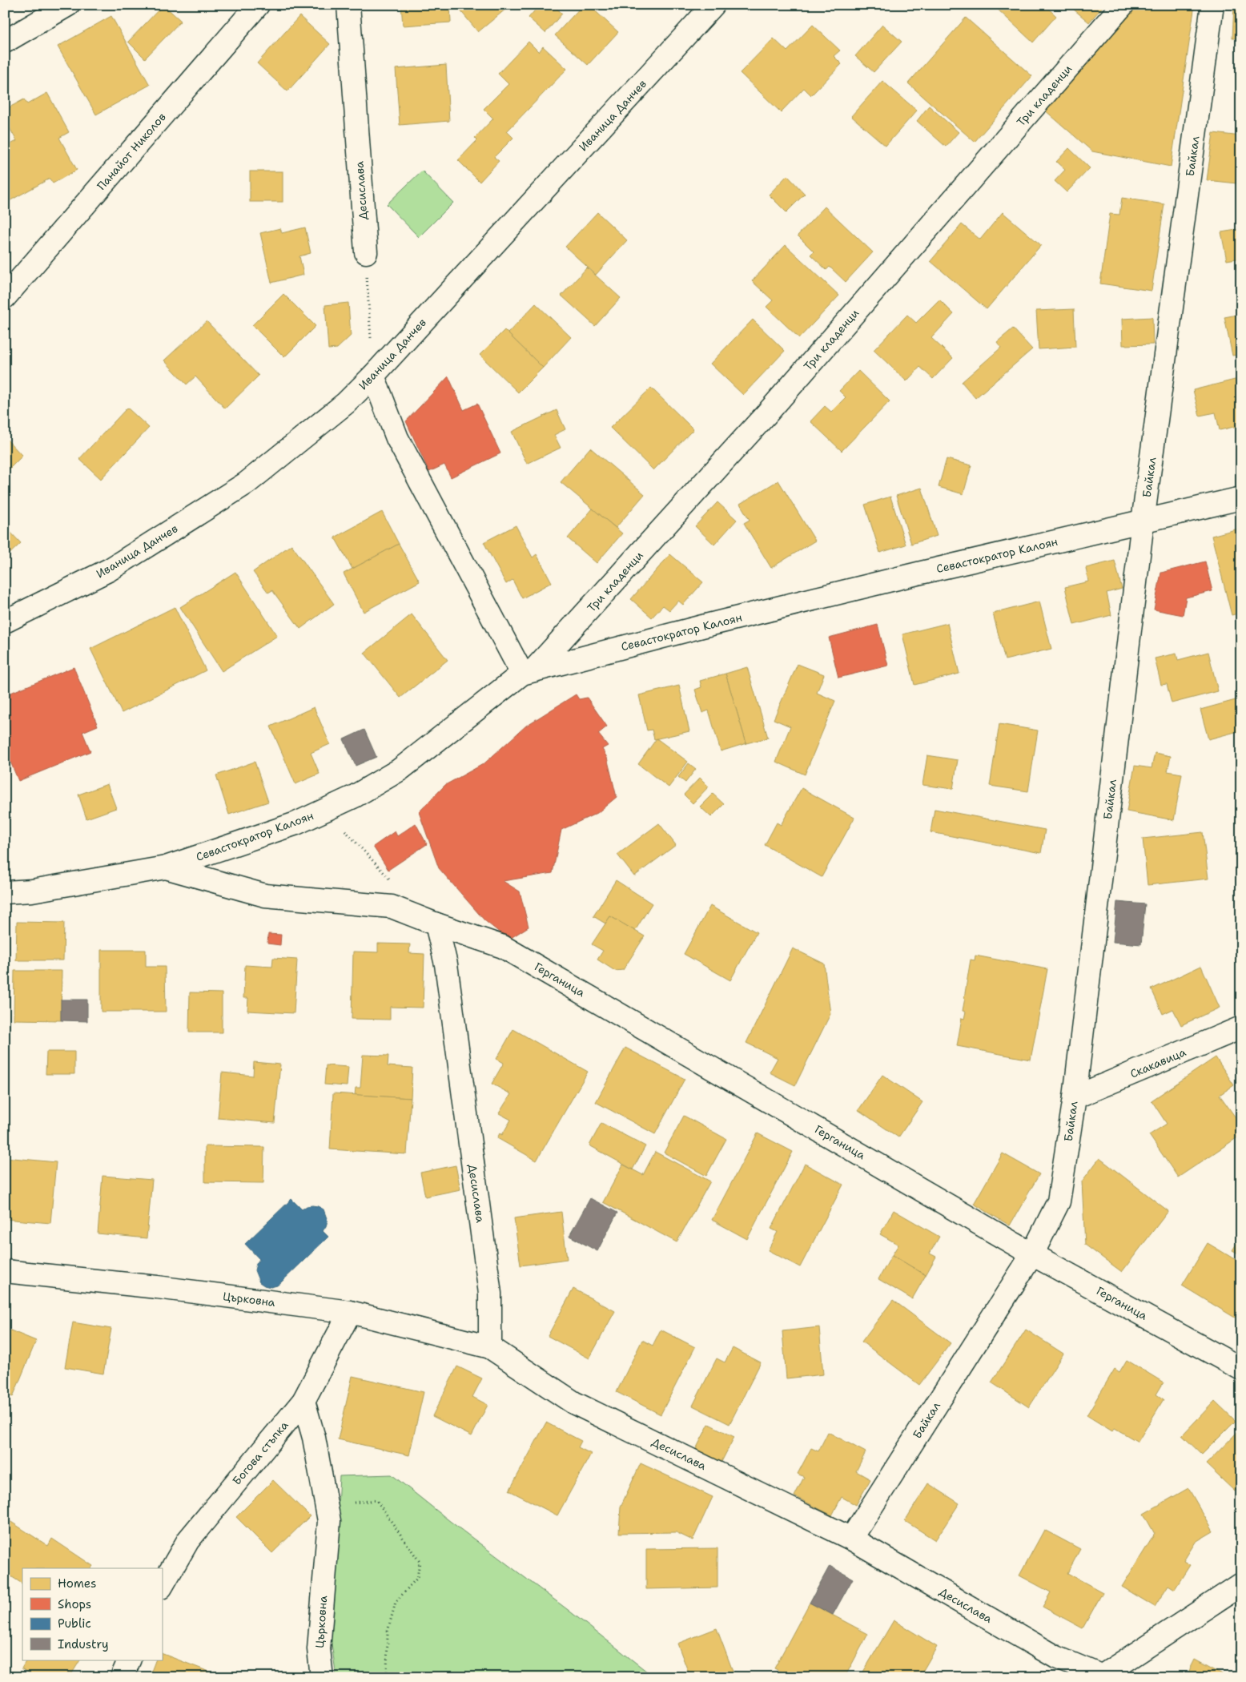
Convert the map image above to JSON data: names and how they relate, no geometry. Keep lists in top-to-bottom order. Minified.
{"streets":{"street":["Три кладенци","Иваница Данчев","Панайот Николов","Байкал","Десислава","Севастократор Калоян","Герганица","Скакавица","Църковна","Богова стъпка"]},"crossings":[["Три кладенци","Севастократор Калоян"],["Байкал","Десислава"],["Байкал","Севастократор Калоян"],["Байкал","Герганица"],["Байкал","Скакавица"],["Десислава","Севастократор Калоян"],["Десислава","Герганица"],["Десислава","Църковна"],["Севастократор Калоян","Герганица"],["Църковна","Богова стъпка"]],"legend":["Homes","Shops","Public","Industry"]}
